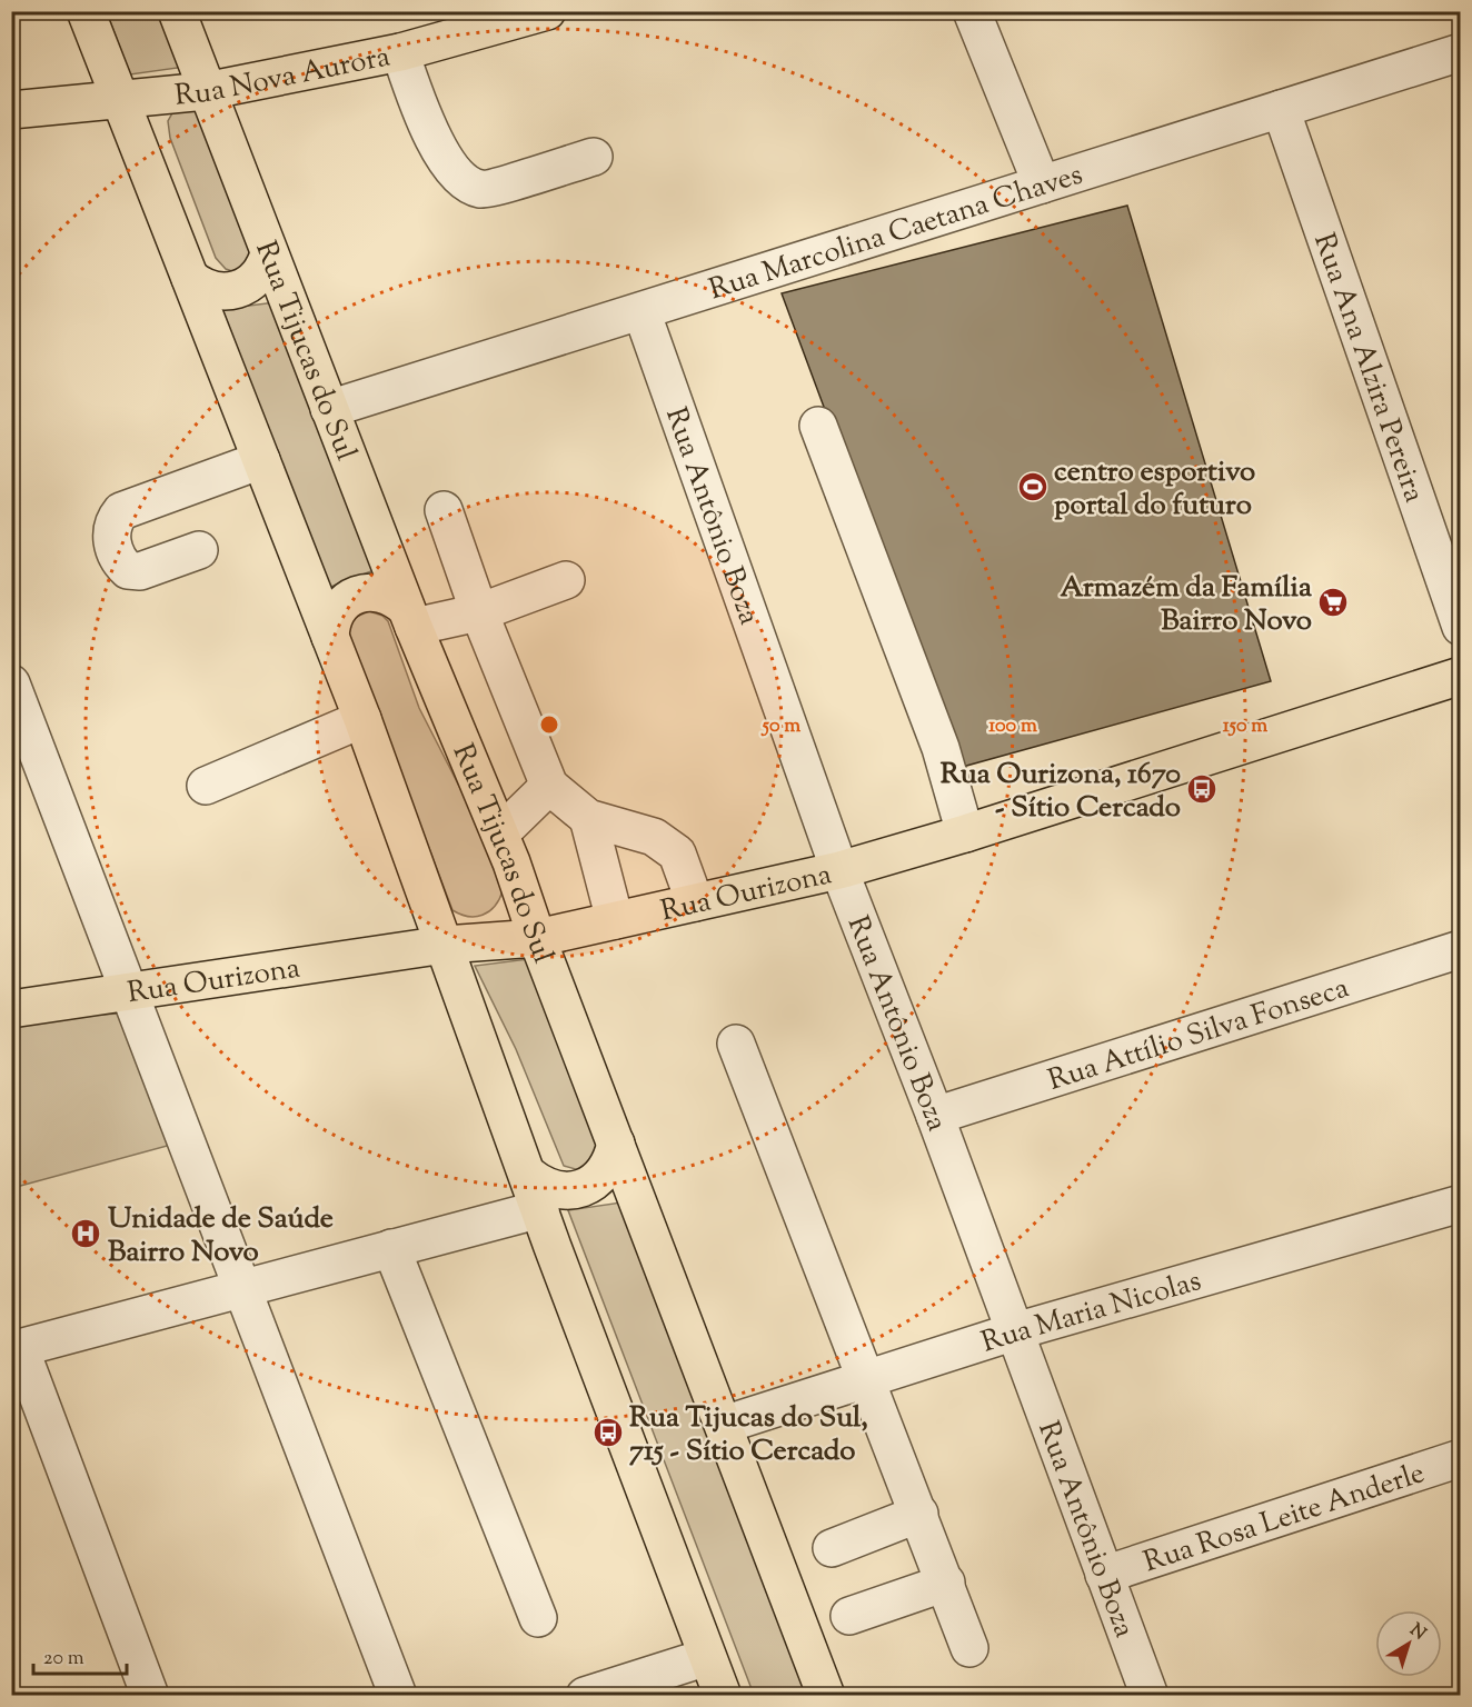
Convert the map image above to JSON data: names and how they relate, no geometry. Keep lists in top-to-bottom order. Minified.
{"streets":{"main road":["Rua Nova Aurora","Rua Tijucas do Sul","Rua Ourizona"],"street":["Rua Marcolina Caetana Chaves","Rua Ana Alzira Pereira","Rua Antônio Boza","Rua Attílio Silva Fonseca","Rua Maria Nicolas","Rua Rosa Leite Anderle"]},"crossings":[["Rua Nova Aurora","Rua Tijucas do Sul"],["Rua Marcolina Caetana Chaves","Rua Tijucas do Sul"],["Rua Marcolina Caetana Chaves","Rua Ana Alzira Pereira"],["Rua Marcolina Caetana Chaves","Rua Antônio Boza"],["Rua Tijucas do Sul","Rua Ourizona"],["Rua Tijucas do Sul","Rua Maria Nicolas"],["Rua Antônio Boza","Rua Ourizona"],["Rua Antônio Boza","Rua Attílio Silva Fonseca"],["Rua Antônio Boza","Rua Maria Nicolas"],["Rua Antônio Boza","Rua Rosa Leite Anderle"]],"places":{"sports":["centro esportivo portal do futuro"],"supermarket":["Armazém da Família Bairro Novo"],"bus stop":["Rua Ourizona, 1670 - Sítio Cercado","Rua Tijucas do Sul, 715 - Sítio Cercado"],"hospital":["Unidade de Saúde Bairro Novo"]},"scale_bar":"20 m","north":"top right","rings":["50 m","100 m","150 m"]}
